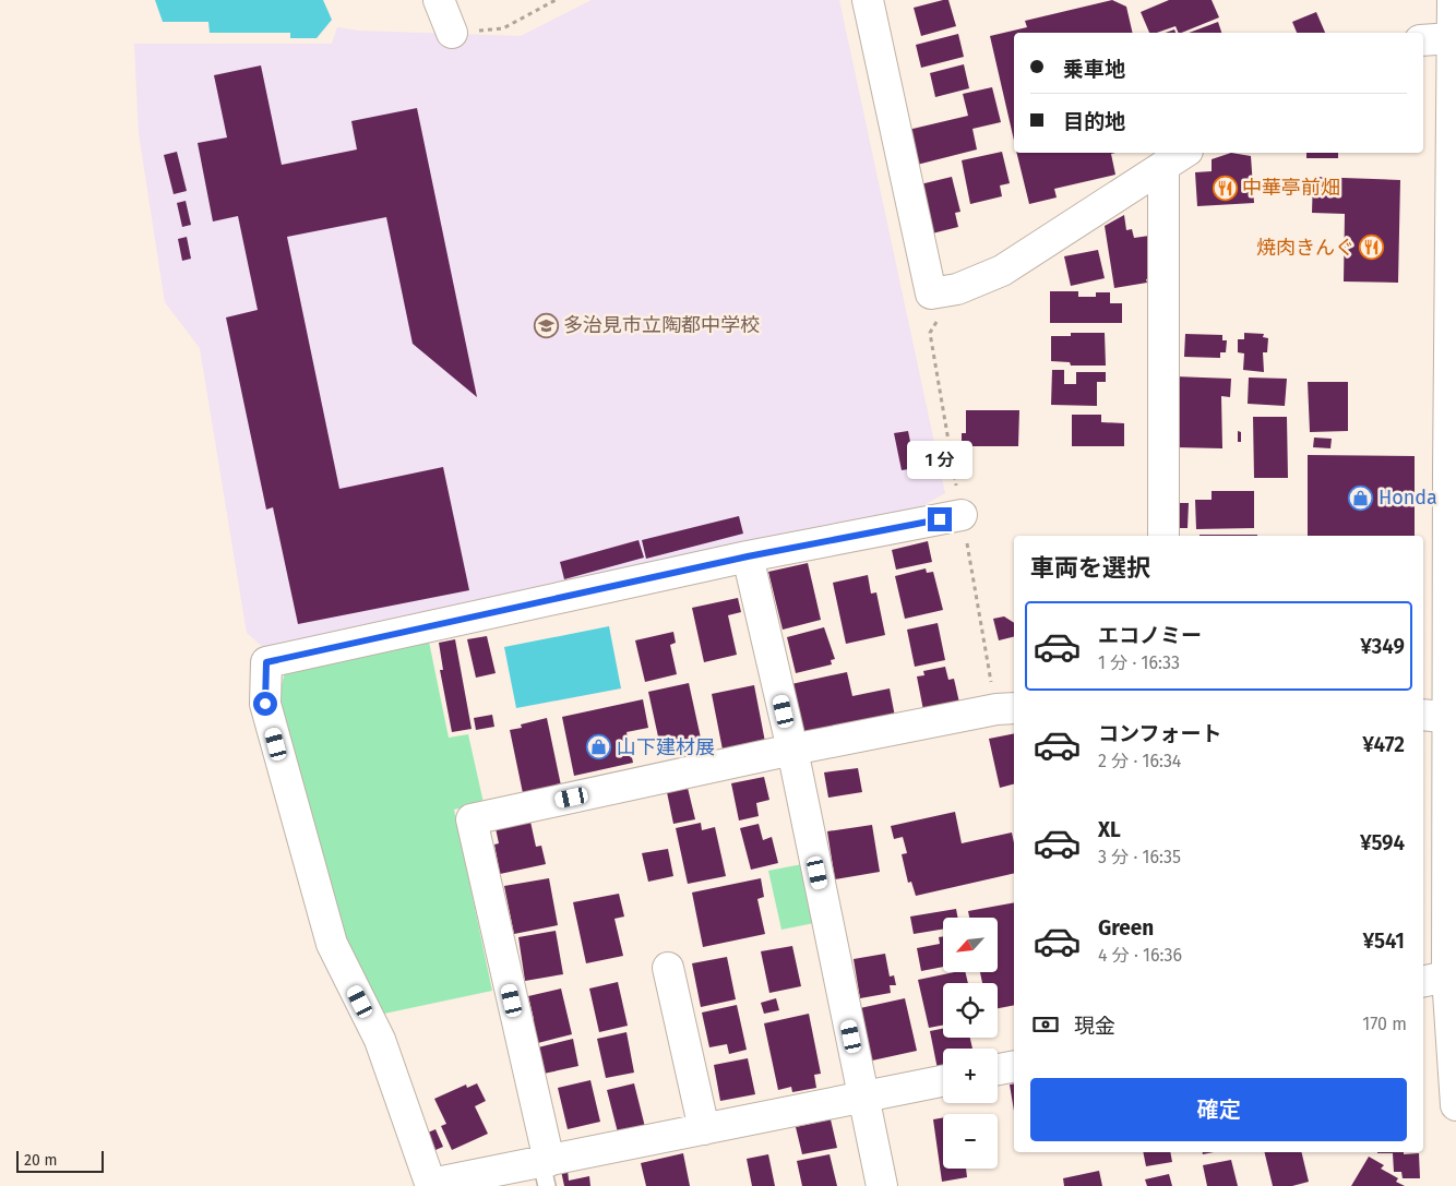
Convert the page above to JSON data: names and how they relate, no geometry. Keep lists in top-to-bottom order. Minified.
{"places":{"restaurant":["中華亭前畑","焼肉きんぐ"],"school or university":["多治見市立陶都中学校"],"shop":["Honda","山下建材展"]},"scale_bar":"20 m","north":"bottom left","page":{"banner":["乗車地","目的地"],"bubble":"1 分","heading":"車両を選択","list":[{"name":"エコノミー","note":"1 分 · 16:33","value":"¥349"},{"name":"コンフォート","note":"2 分 · 16:34","value":"¥472"},{"name":"XL","note":"3 分 · 16:35","value":"¥594"},{"name":"Green","note":"4 分 · 16:36","value":"¥541"}],"map_buttons":["+","−"],"pay":["現金","170 m"],"buttons":"確定","scale":"20 m"}}
